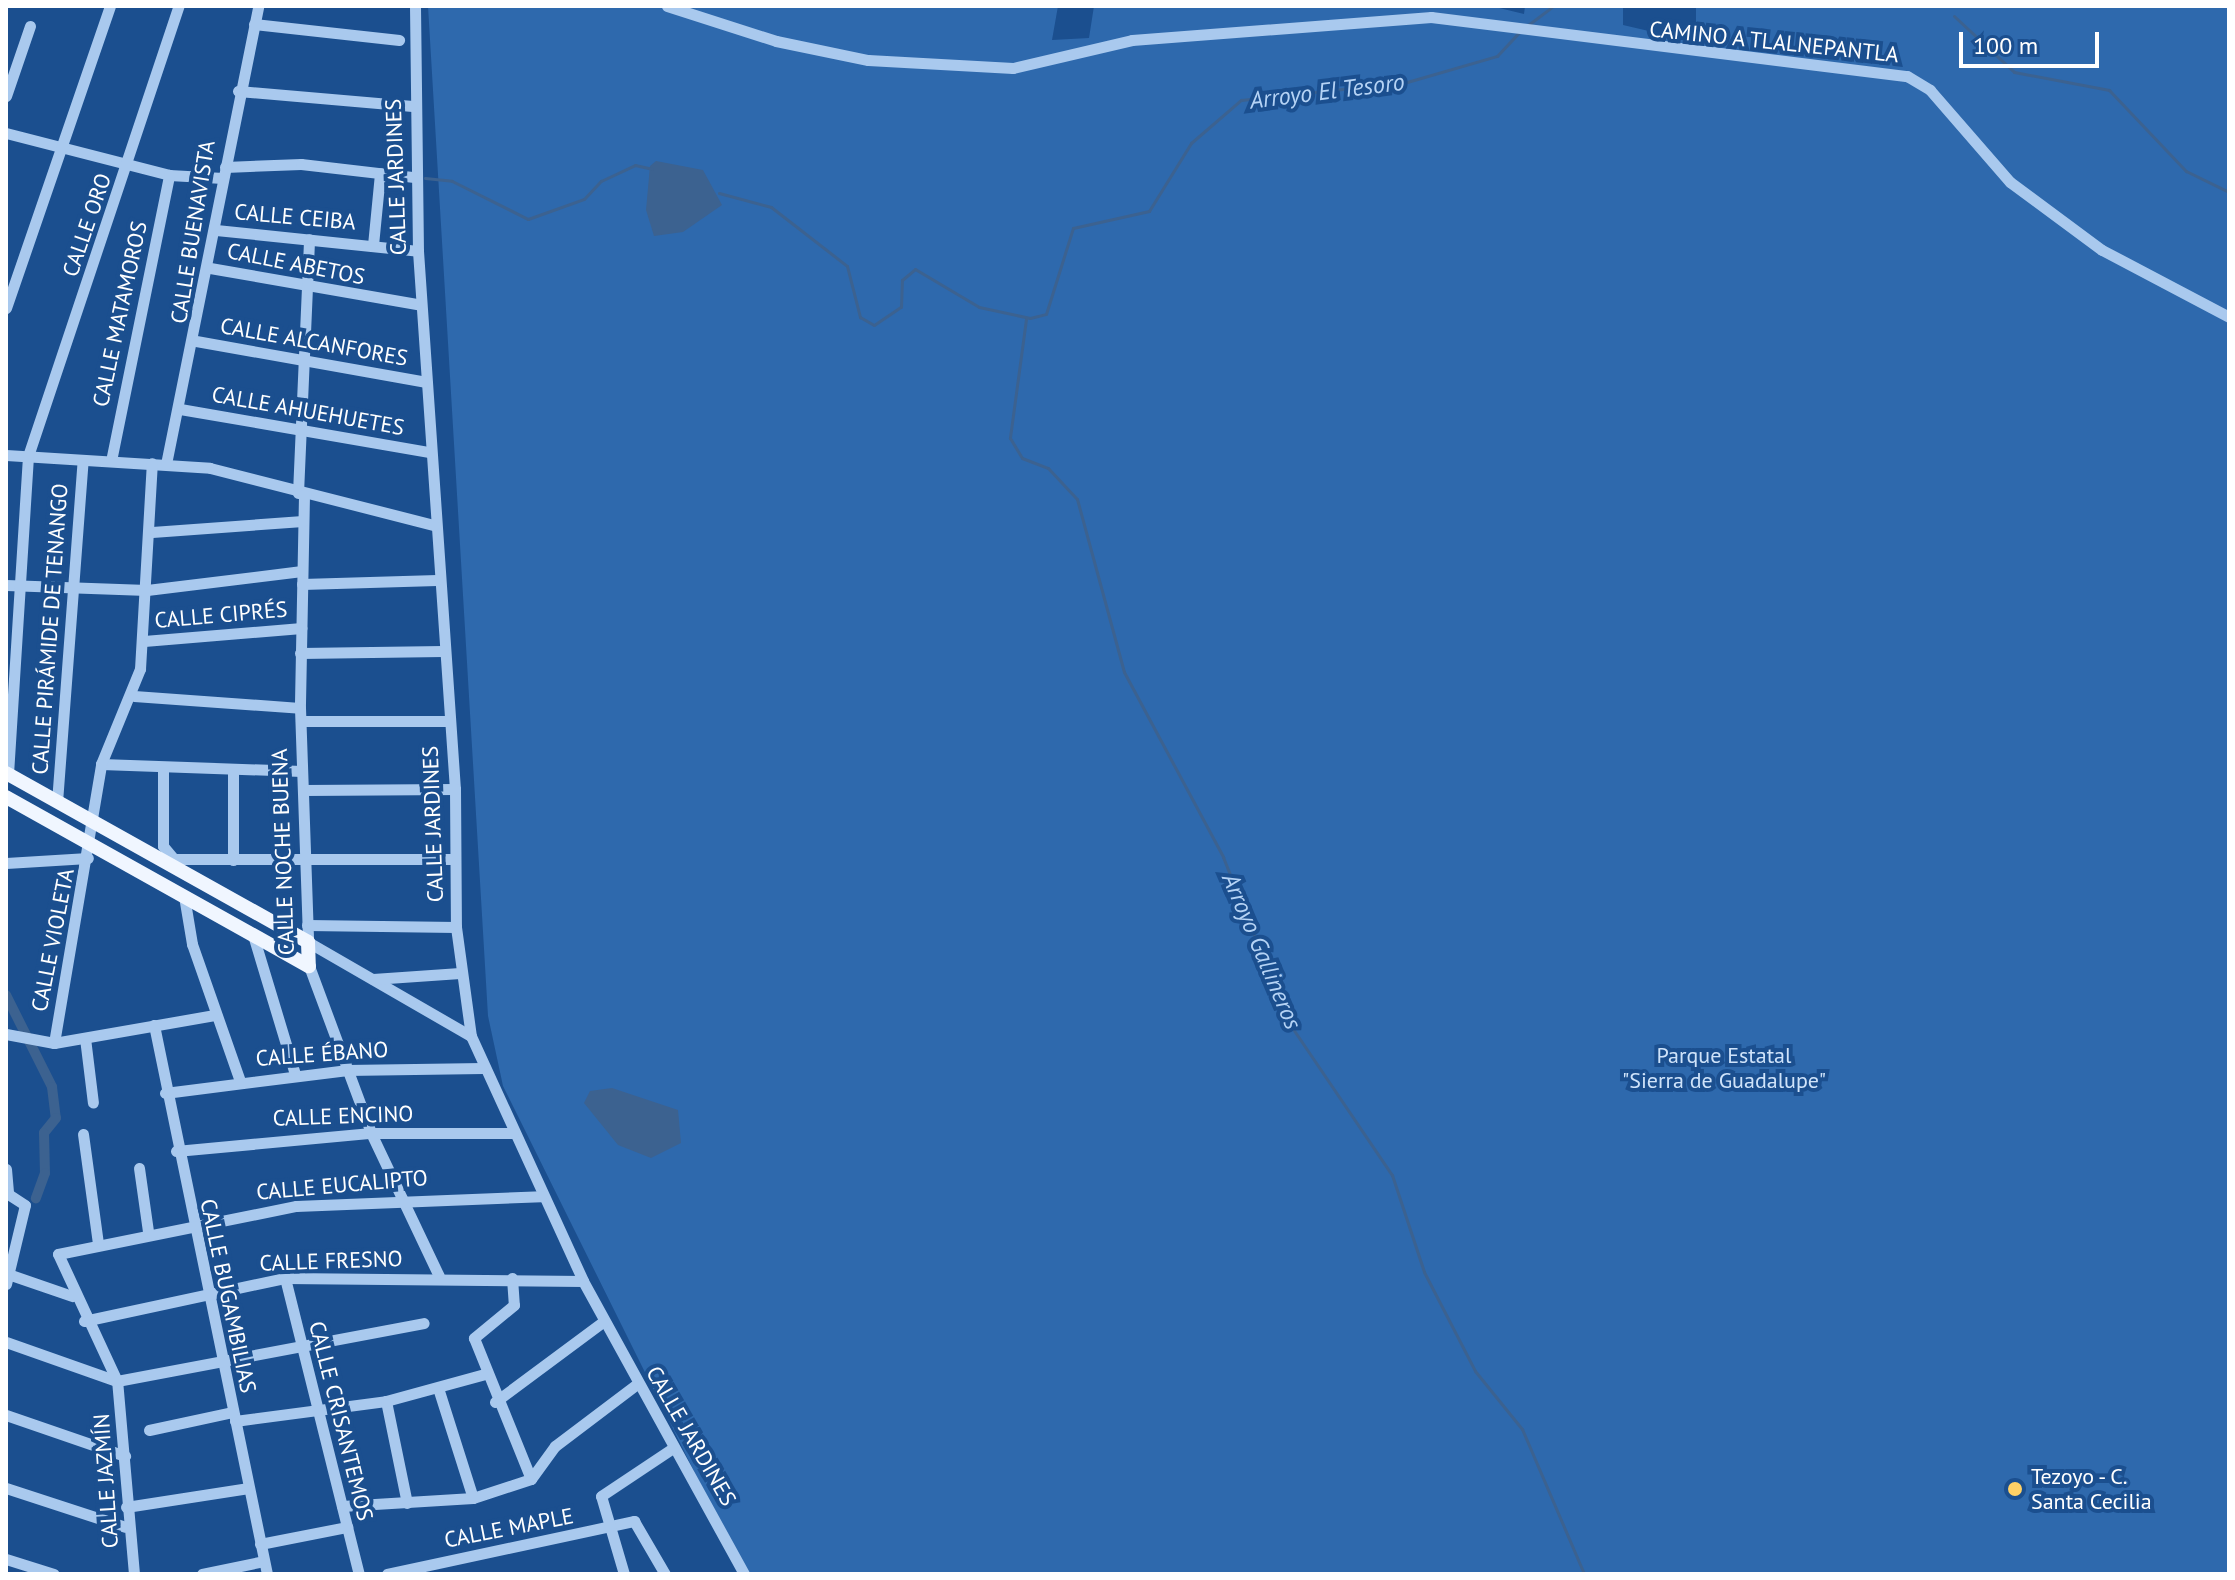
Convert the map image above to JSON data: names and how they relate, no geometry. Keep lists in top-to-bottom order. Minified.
{"streets":{"main road":["CALLE NOCHE BUENA"],"street":["CAMINO A TLALNEPANTLA","CALLE JARDINES","CALLE CEIBA","CALLE ORO","CALLE BUENAVISTA","CALLE ABETOS","CALLE MATAMOROS","CALLE ALCANFORES","CALLE AHUEHUETES","CALLE CIPRÉS","CALLE PIRÁMIDE DE TENANGO","CALLE VIOLETA","CALLE ÉBANO","CALLE ENCINO","CALLE EUCALIPTO","CALLE FRESNO","CALLE BUGAMBILIAS","CALLE CRISANTEMOS","CALLE JAZMÍN","CALLE MAPLE"]},"crossings":[["CALLE JARDINES","CALLE CEIBA"],["CALLE JARDINES","CALLE ABETOS"],["CALLE JARDINES","CALLE ALCANFORES"],["CALLE JARDINES","CALLE AHUEHUETES"],["CALLE JARDINES","CALLE ÉBANO"],["CALLE JARDINES","CALLE ENCINO"],["CALLE JARDINES","CALLE EUCALIPTO"],["CALLE JARDINES","CALLE FRESNO"],["CALLE CEIBA","CALLE BUENAVISTA"],["CALLE CEIBA","CALLE NOCHE BUENA"],["CALLE BUENAVISTA","CALLE ABETOS"],["CALLE BUENAVISTA","CALLE ALCANFORES"],["CALLE BUENAVISTA","CALLE AHUEHUETES"],["CALLE ABETOS","CALLE NOCHE BUENA"],["CALLE ALCANFORES","CALLE NOCHE BUENA"],["CALLE AHUEHUETES","CALLE NOCHE BUENA"],["CALLE CIPRÉS","CALLE NOCHE BUENA"],["CALLE NOCHE BUENA","CALLE ÉBANO"],["CALLE NOCHE BUENA","CALLE ENCINO"],["CALLE NOCHE BUENA","CALLE EUCALIPTO"],["CALLE NOCHE BUENA","CALLE FRESNO"],["CALLE ÉBANO","CALLE BUGAMBILIAS"],["CALLE ENCINO","CALLE BUGAMBILIAS"],["CALLE EUCALIPTO","CALLE BUGAMBILIAS"],["CALLE EUCALIPTO","CALLE JAZMÍN"],["CALLE FRESNO","CALLE BUGAMBILIAS"],["CALLE FRESNO","CALLE CRISANTEMOS"],["CALLE FRESNO","CALLE JAZMÍN"]],"water":["Arroyo El Tesoro","Arroyo Gallineros"],"parks":["Parque Estatal \"Sierra de Guadalupe\""],"places":["Tezoyo - C. Santa Cecilia"],"scale_bar":"100 m"}
